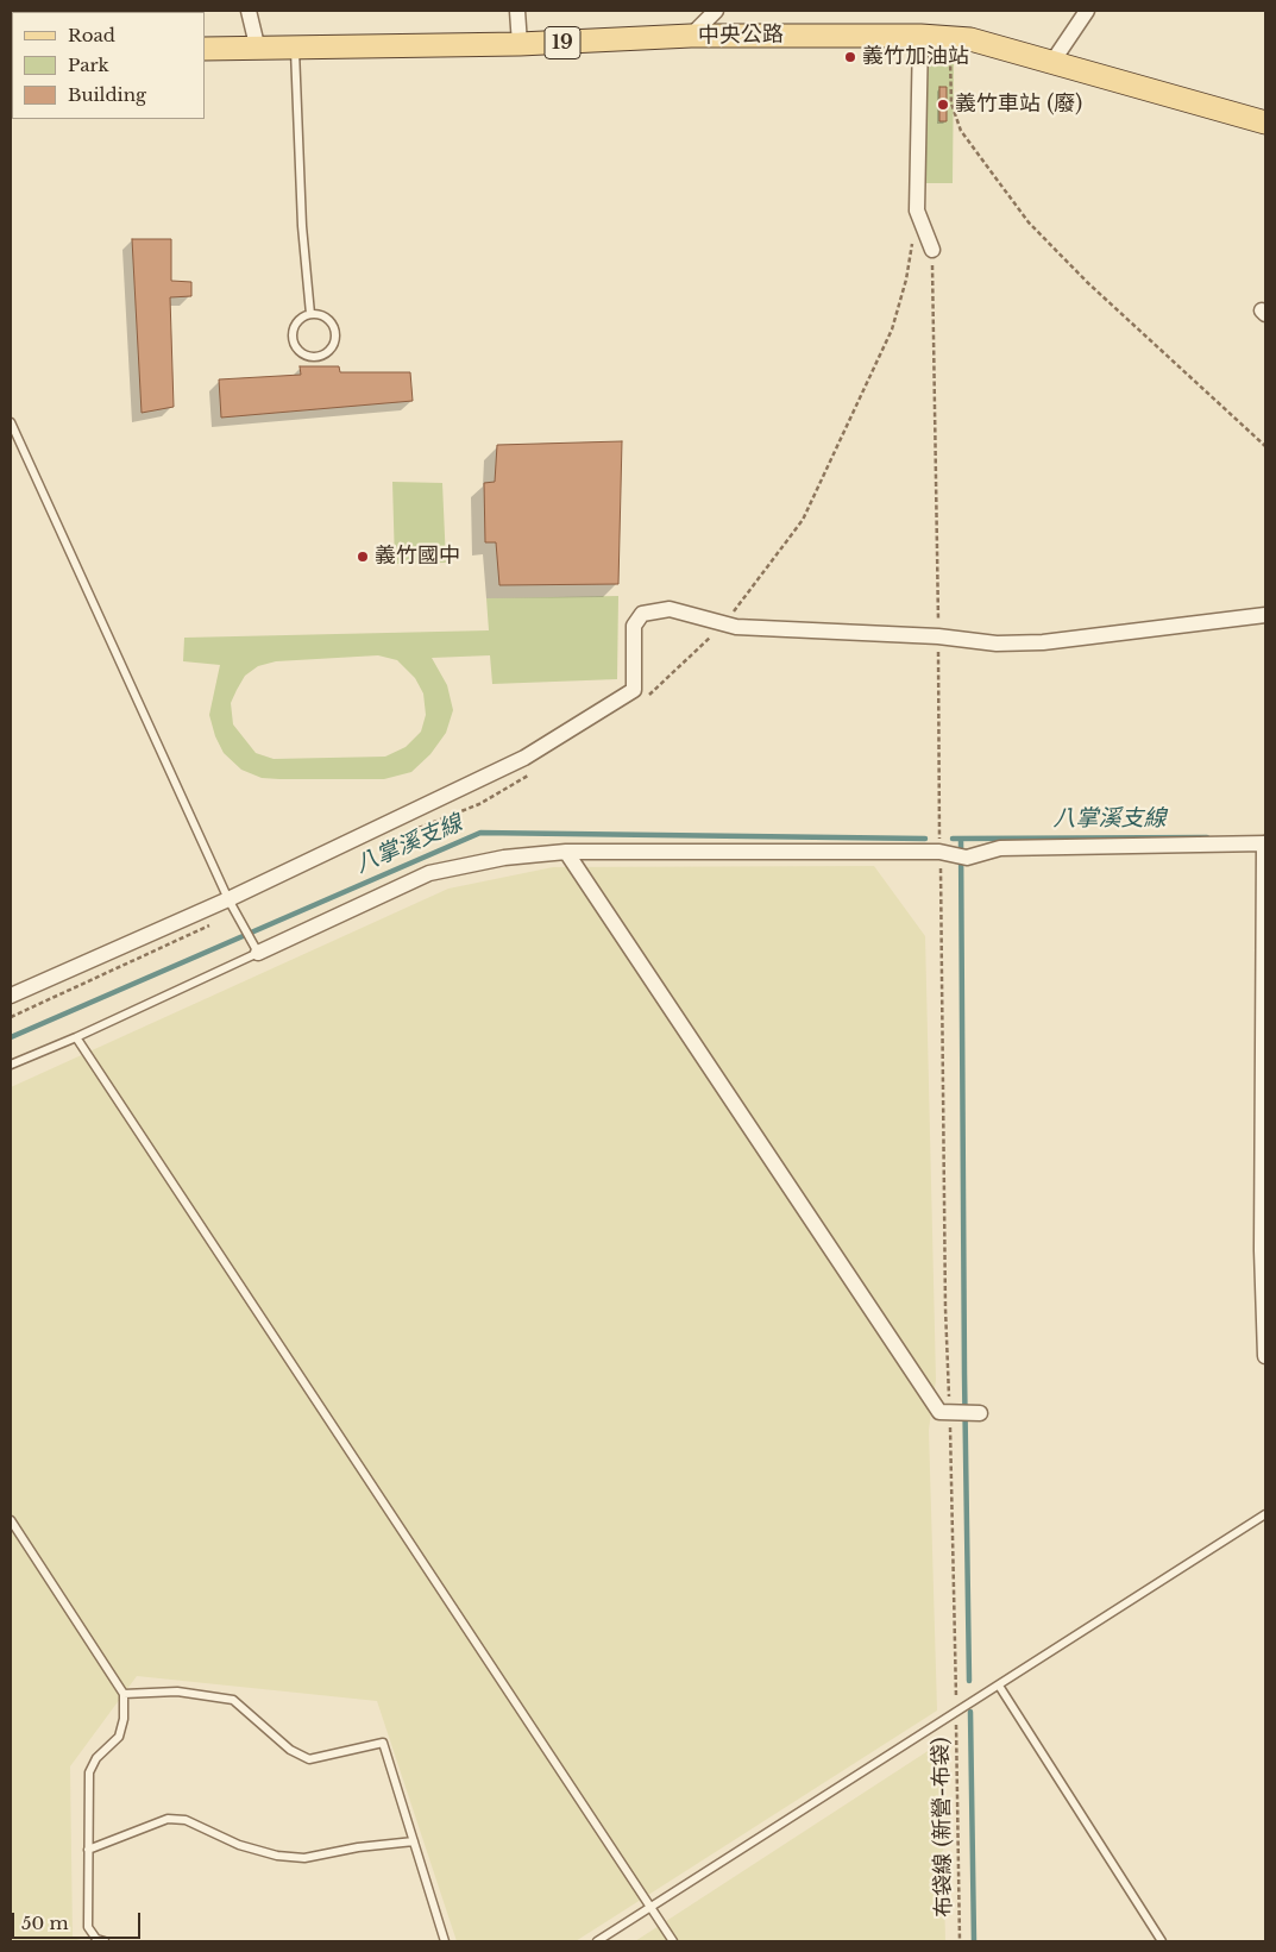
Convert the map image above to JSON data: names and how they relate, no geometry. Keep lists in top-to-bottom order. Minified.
{"streets":{"main road":["中央公路","19"],"path":["布袋線 (新營-布袋)"]},"water":["八掌溪支線"],"places":["義竹加油站","義竹車站 (廢)","義竹國中"],"legend":["Road","Park","Building"],"scale_bar":"50 m"}
